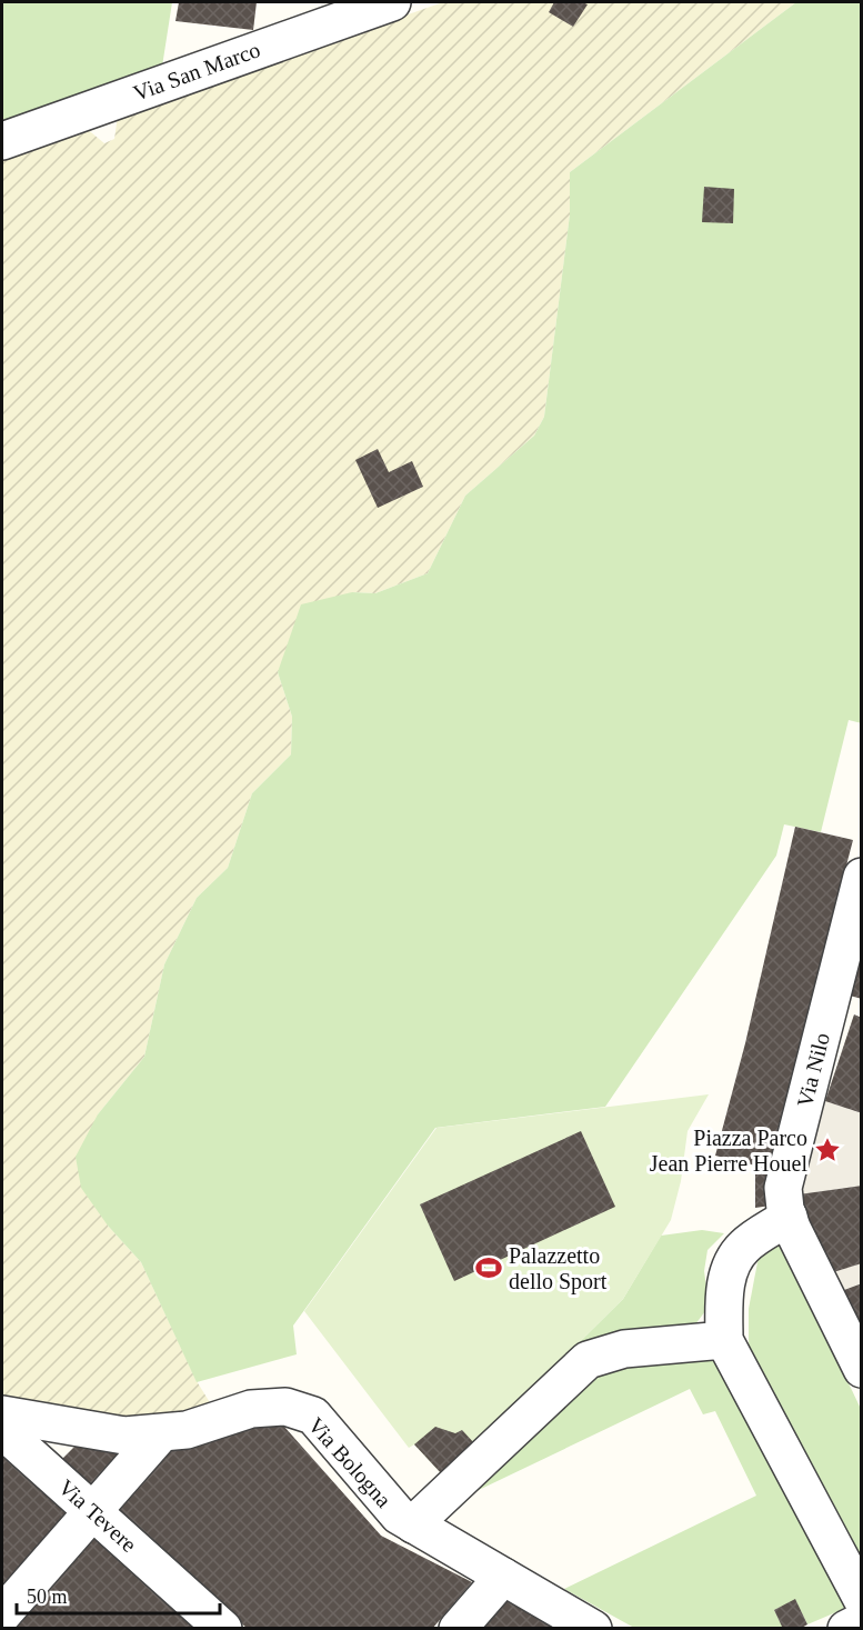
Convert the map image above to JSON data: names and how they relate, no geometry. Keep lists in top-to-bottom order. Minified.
{"streets":{"street":["Via San Marco","Via Nilo","Via Bologna","Via Tevere"]},"places":{"place":["Piazza Parco Jean Pierre Houel"],"sports":["Palazzetto dello Sport"]},"scale_bar":"50 m"}
